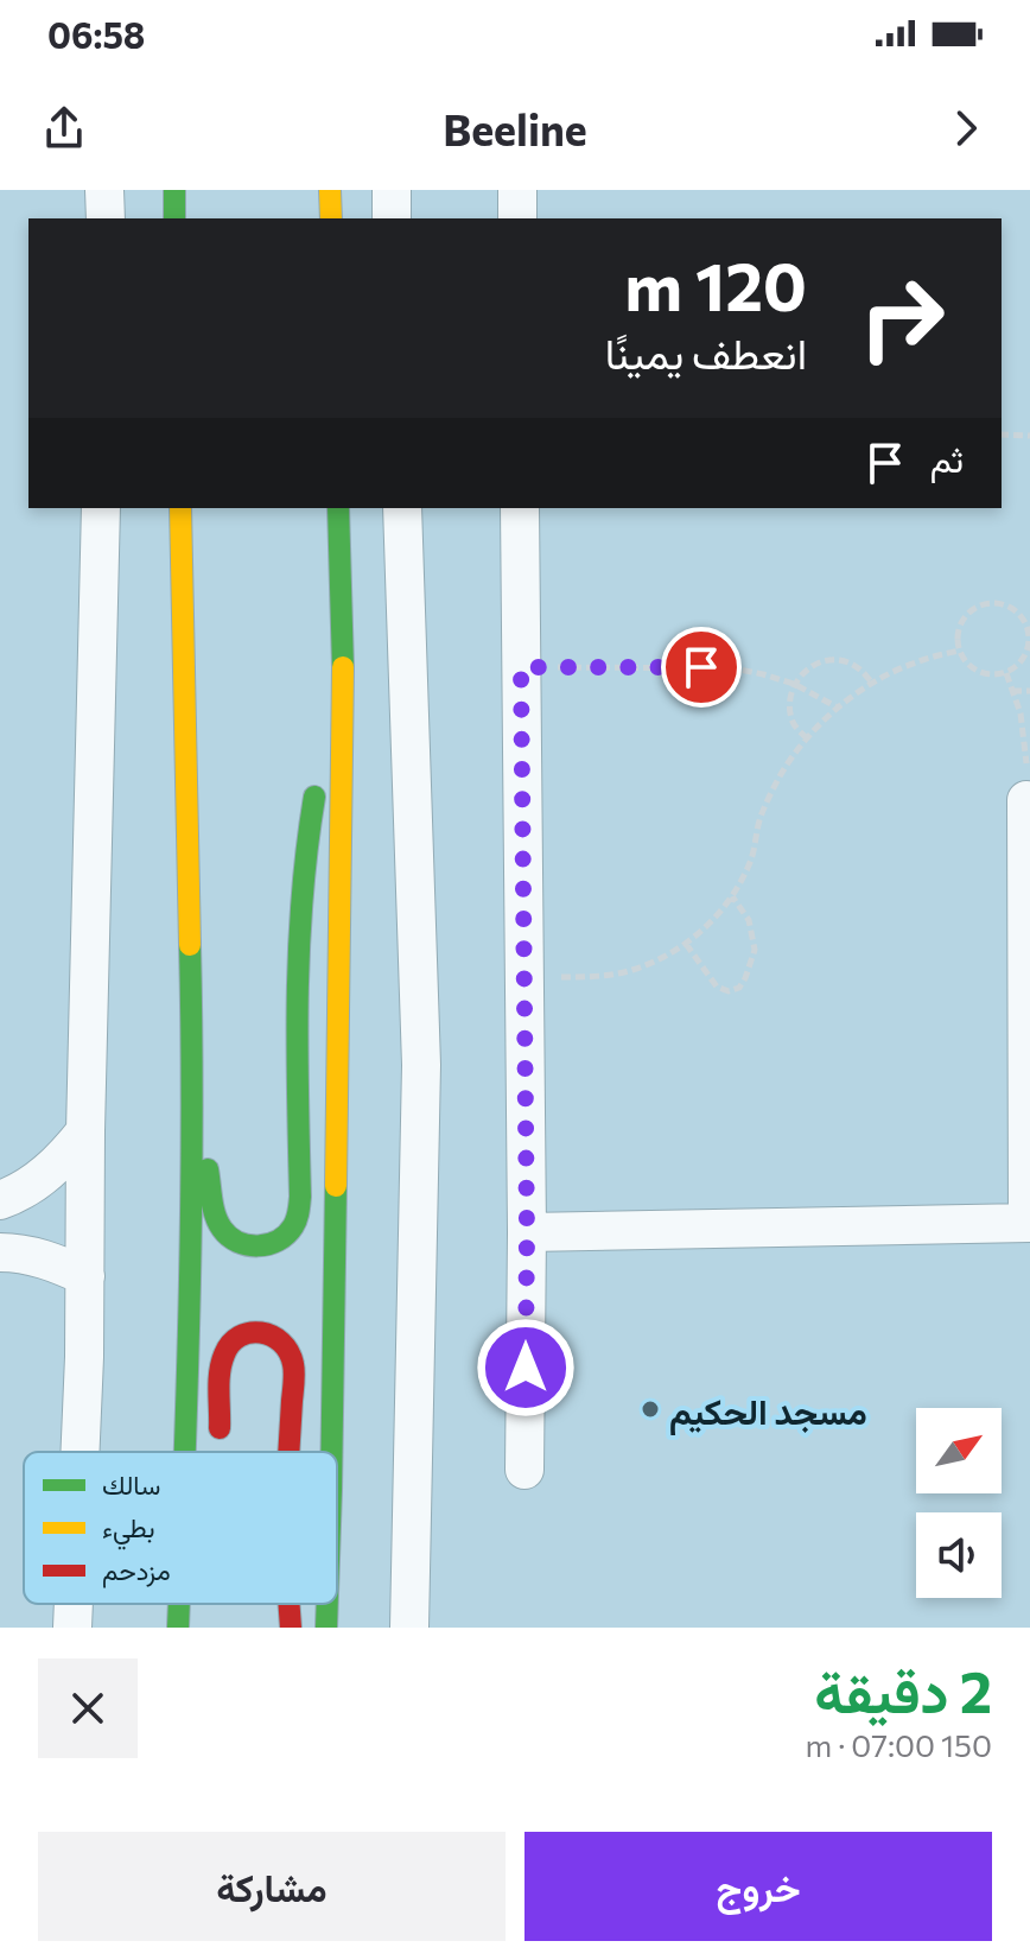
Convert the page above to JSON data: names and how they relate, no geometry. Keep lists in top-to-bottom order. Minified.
{"places":["مسجد الحكيم"],"legend":["سالك","بطيء","مزدحم"],"north":"top right","page":{"status":"06:58","header":"Beeline","turn":["120 m","انعطف يمينًا"],"then":"ثم","heading":["2 دقيقة","150 m · 07:00"],"buttons":["خروج","مشاركة"]}}
